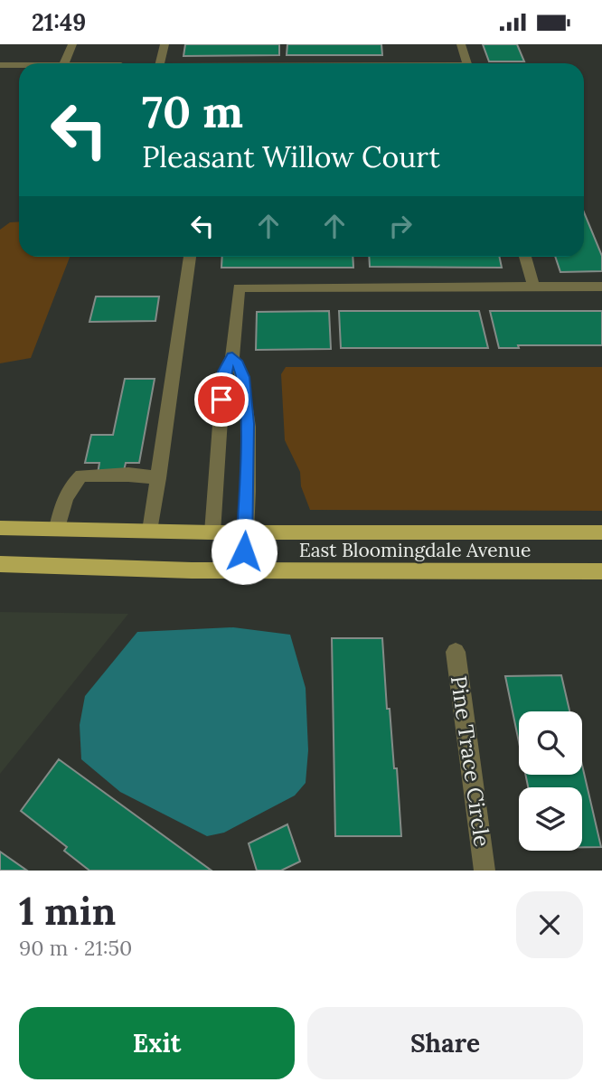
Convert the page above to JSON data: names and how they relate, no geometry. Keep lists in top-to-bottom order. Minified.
{"streets":{"main road":["East Bloomingdale Avenue"],"street":["Pine Trace Circle"]},"page":{"status":"21:49","turn":["70 m","Pleasant Willow Court"],"heading":["1 min","90 m · 21:50"],"buttons":["Exit","Share"]}}
